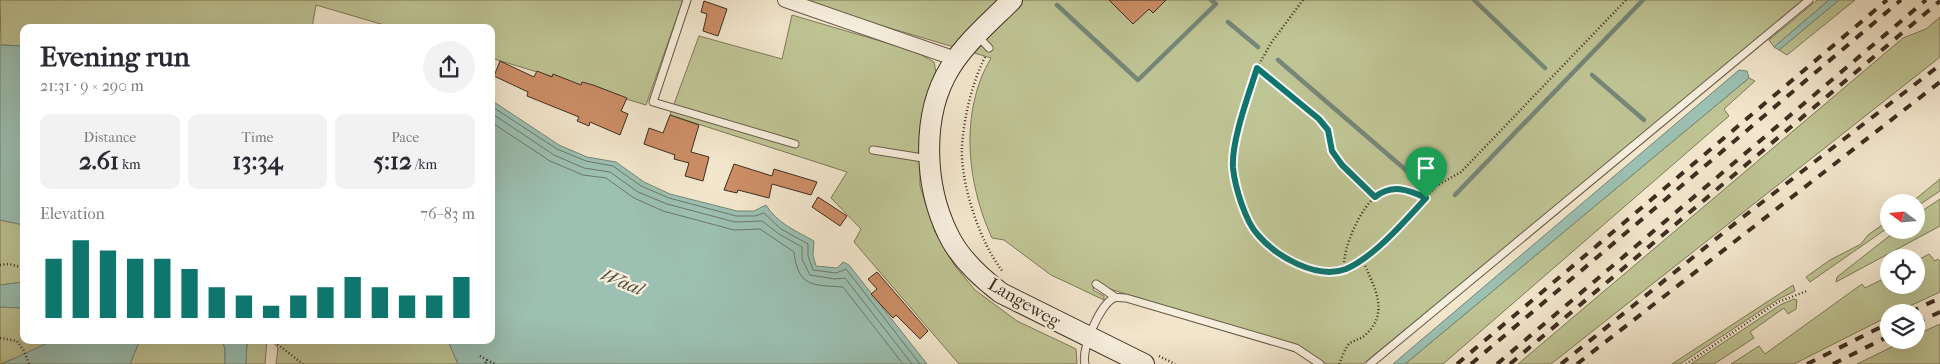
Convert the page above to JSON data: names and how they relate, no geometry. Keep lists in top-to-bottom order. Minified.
{"streets":{"main road":["Langeweg"]},"water":["Waal"],"north":"left","page":{"heading":["Evening run","21:31 · 9 × 290 m"],"stats":[["Distance","2.61 km"],["Time","13:34"],["Pace","5:12 /km"]],"chart":["Elevation","76–83 m"]}}
